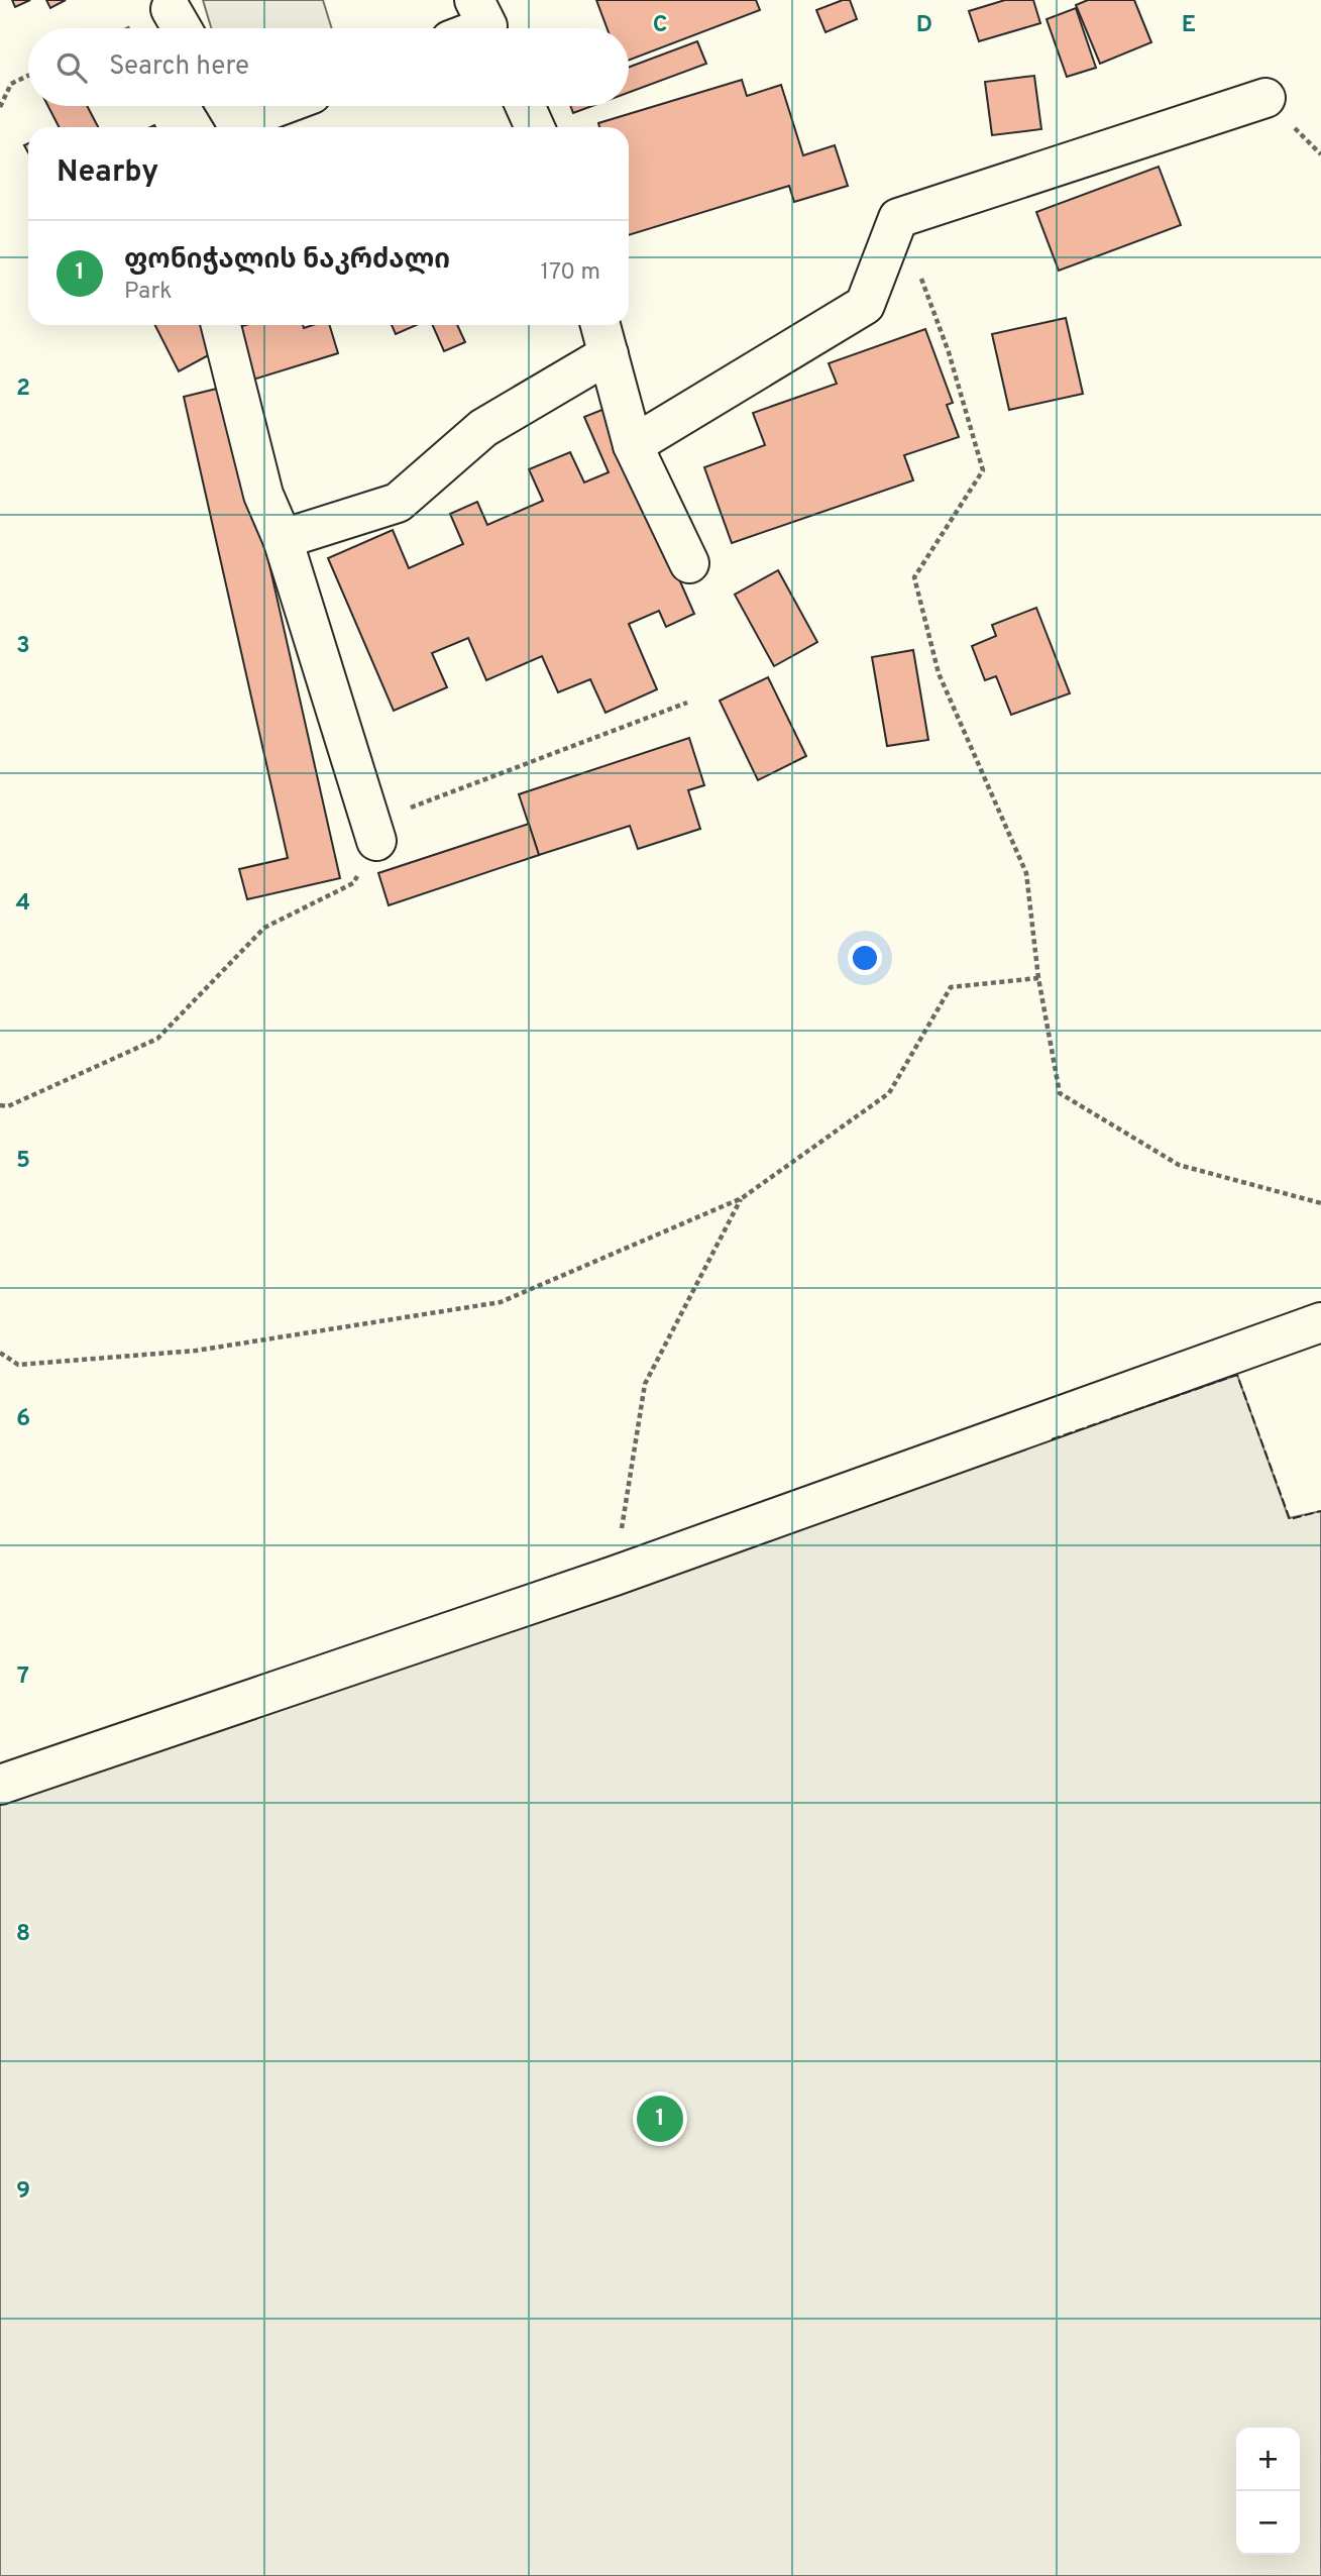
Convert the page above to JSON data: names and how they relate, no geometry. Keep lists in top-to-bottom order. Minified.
{"page":{"search":"Search here","heading":"Nearby","list":[{"mark":"1","name":"ფონიჭალის ნაკრძალი","note":"Park","value":"170 m"}],"pins":"1","map_buttons":["+","−"]},"grid":{"columns":["C","D","E"],"rows":["2","3","4","5","6","7","8","9"]}}
